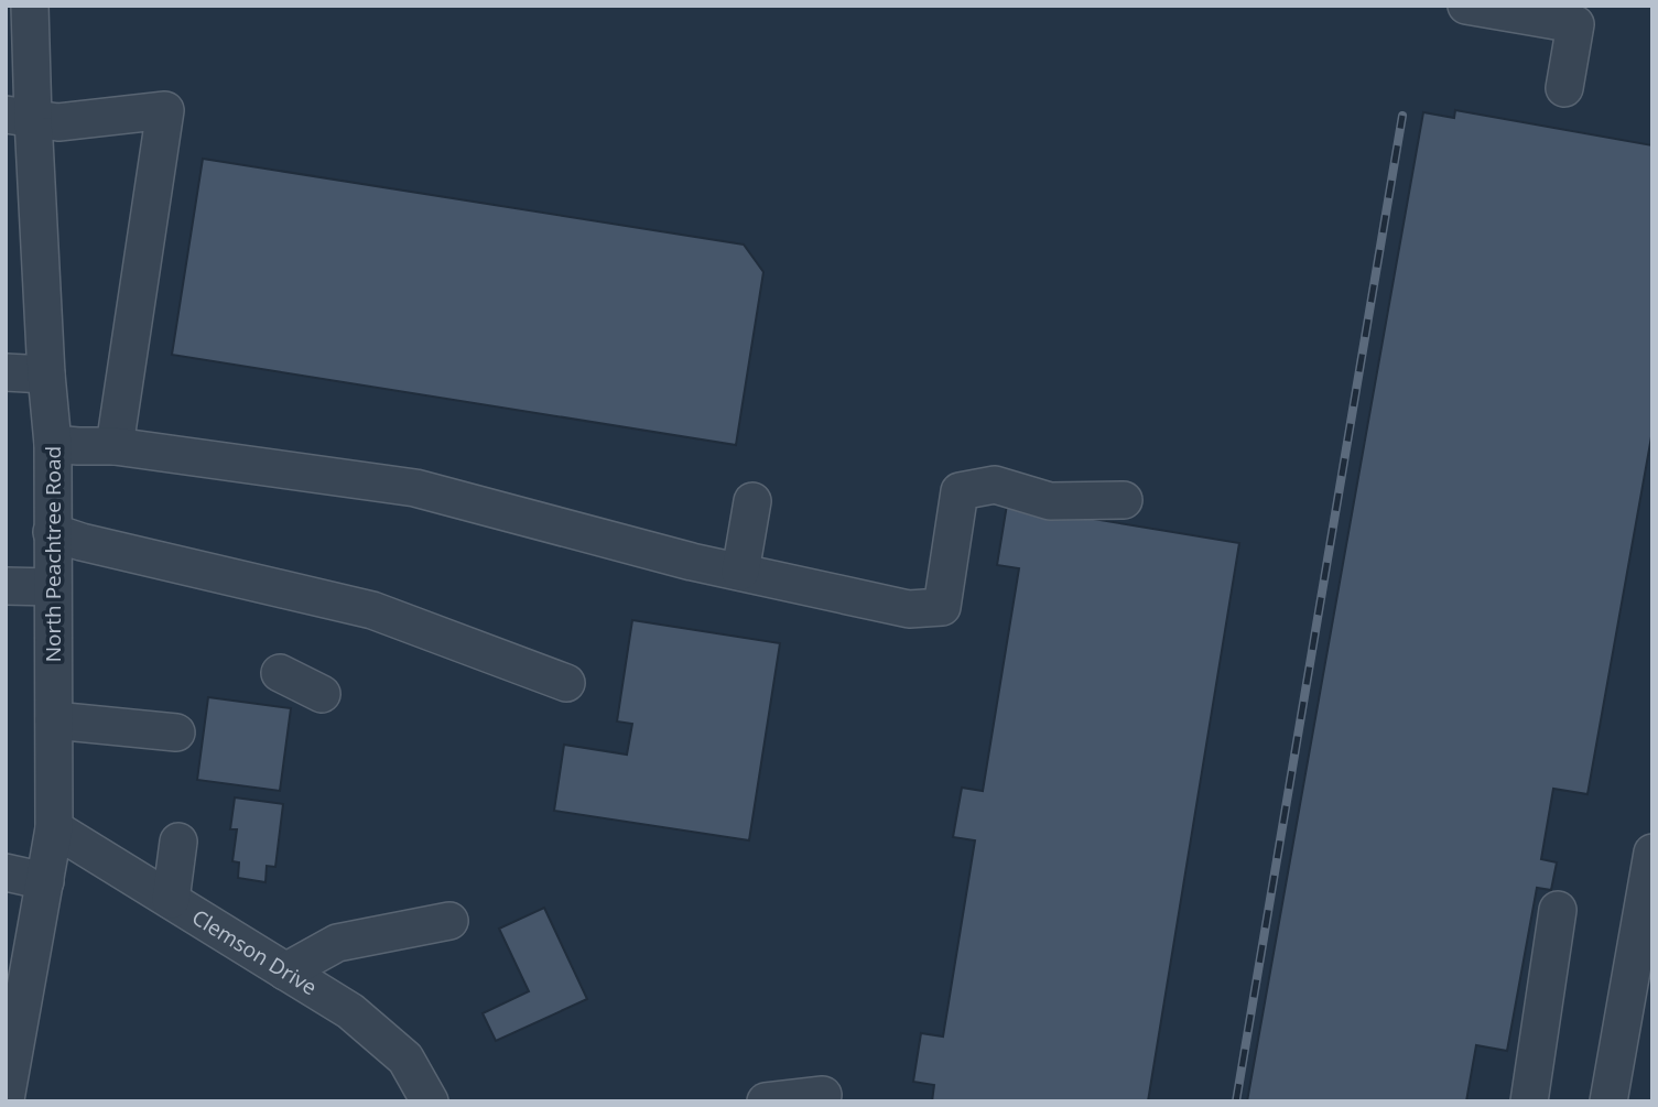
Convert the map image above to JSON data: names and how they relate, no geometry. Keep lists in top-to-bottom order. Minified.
{"streets":{"street":["North Peachtree Road","Clemson Drive"]},"crossings":[["North Peachtree Road","Clemson Drive"]]}
